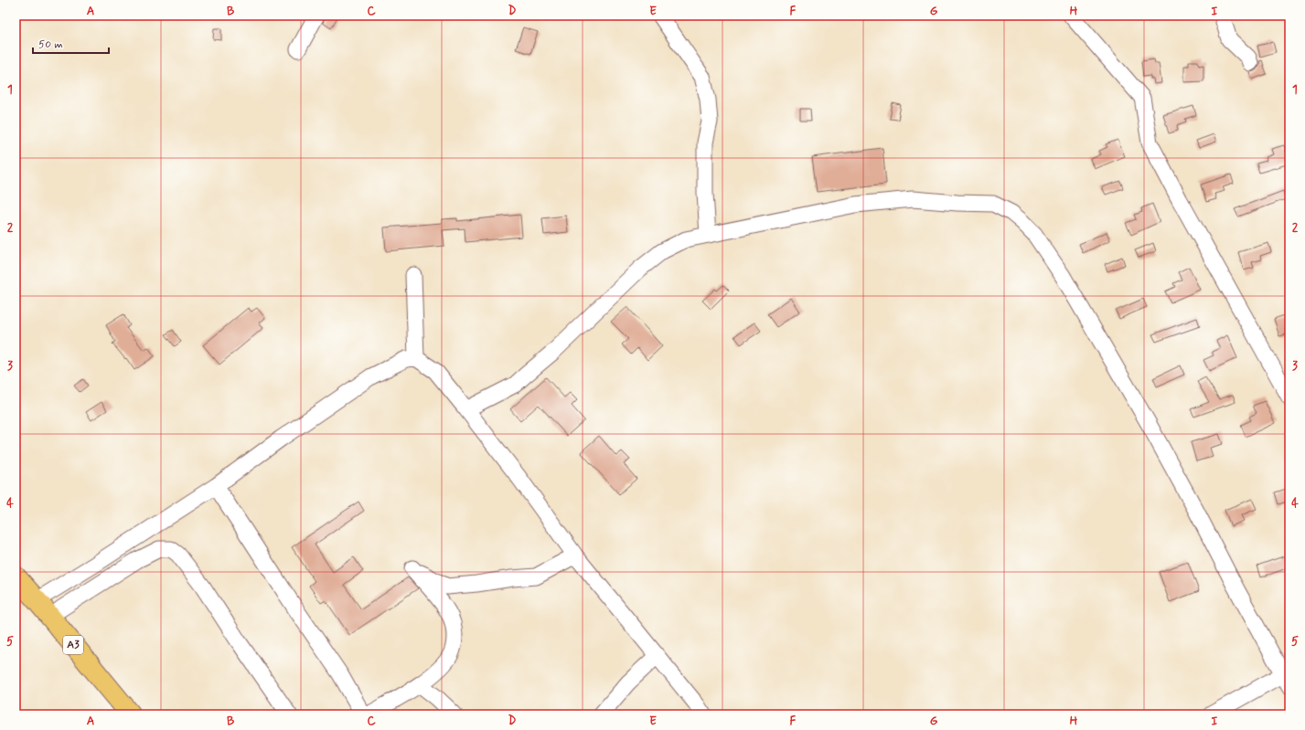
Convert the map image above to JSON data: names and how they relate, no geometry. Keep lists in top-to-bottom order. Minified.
{"streets":{"highway":["A3"]},"scale_bar":"50 m","grid":{"columns":["A","B","C","D","E","F","G","H","I"],"rows":["1","2","3","4","5"]}}
